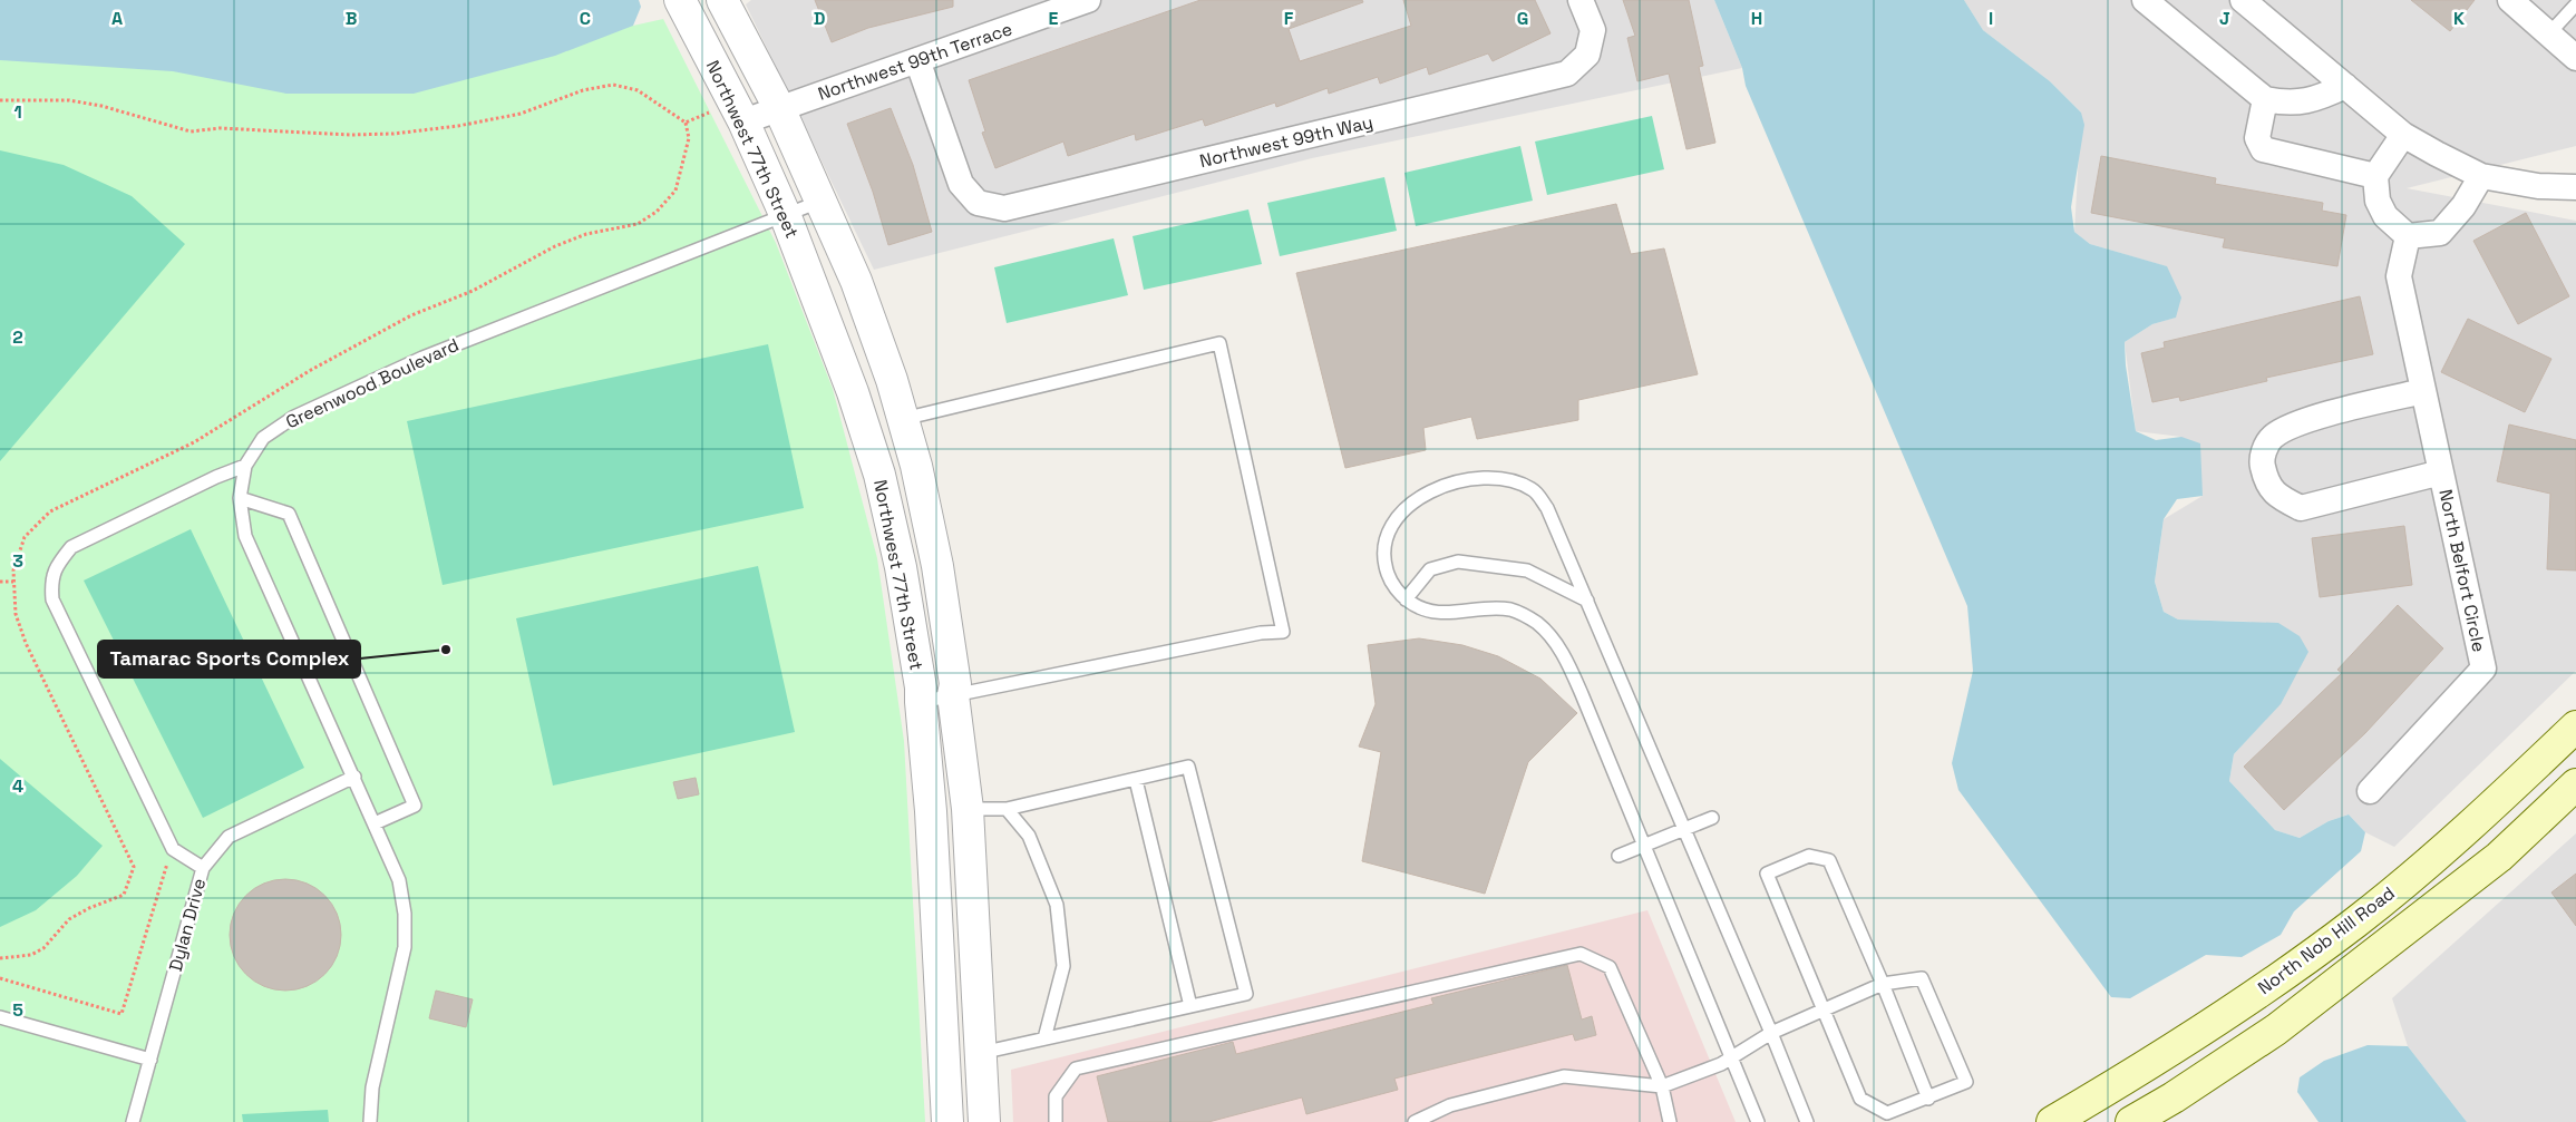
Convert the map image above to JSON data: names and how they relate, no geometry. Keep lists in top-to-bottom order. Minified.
{"streets":{"main road":["North Nob Hill Road"],"street":["Northwest 99th Terrace","Northwest 99th Way","Northwest 77th Street","North Belfort Circle"],"lane":["Greenwood Boulevard","Dylan Drive"]},"crossings":[["Northwest 99th Terrace","Northwest 99th Way"],["Northwest 99th Terrace","Northwest 77th Street"],["Northwest 77th Street","Greenwood Boulevard"],["Greenwood Boulevard","Dylan Drive"]],"places":["Tamarac Sports Complex"],"grid":{"columns":["A","B","C","D","E","F","G","H","I","J","K"],"rows":["1","2","3","4","5"]}}
